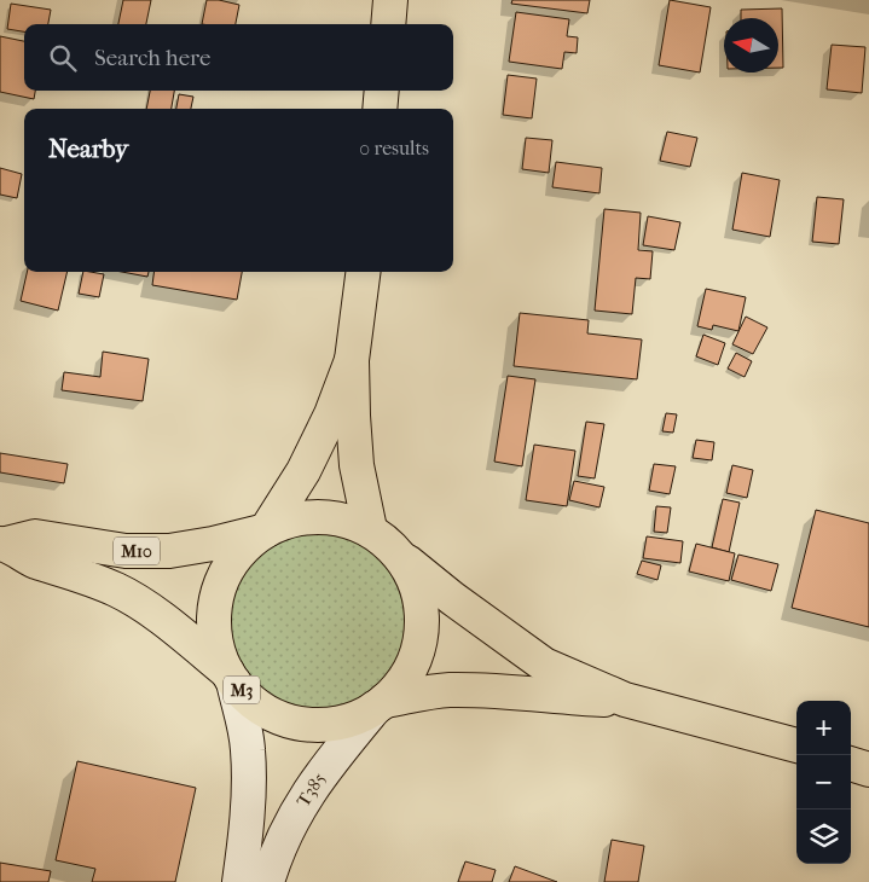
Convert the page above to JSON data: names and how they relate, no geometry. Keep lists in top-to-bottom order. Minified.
{"streets":{"highway":["M10","M3"],"street":["T385"]},"crossings":[["M10","M3"],["M10","T385"],["M3","T385"]],"north":"left","page":{"search":"Search here","heading":["Nearby","0 results"],"map_buttons":["+","−"]}}
